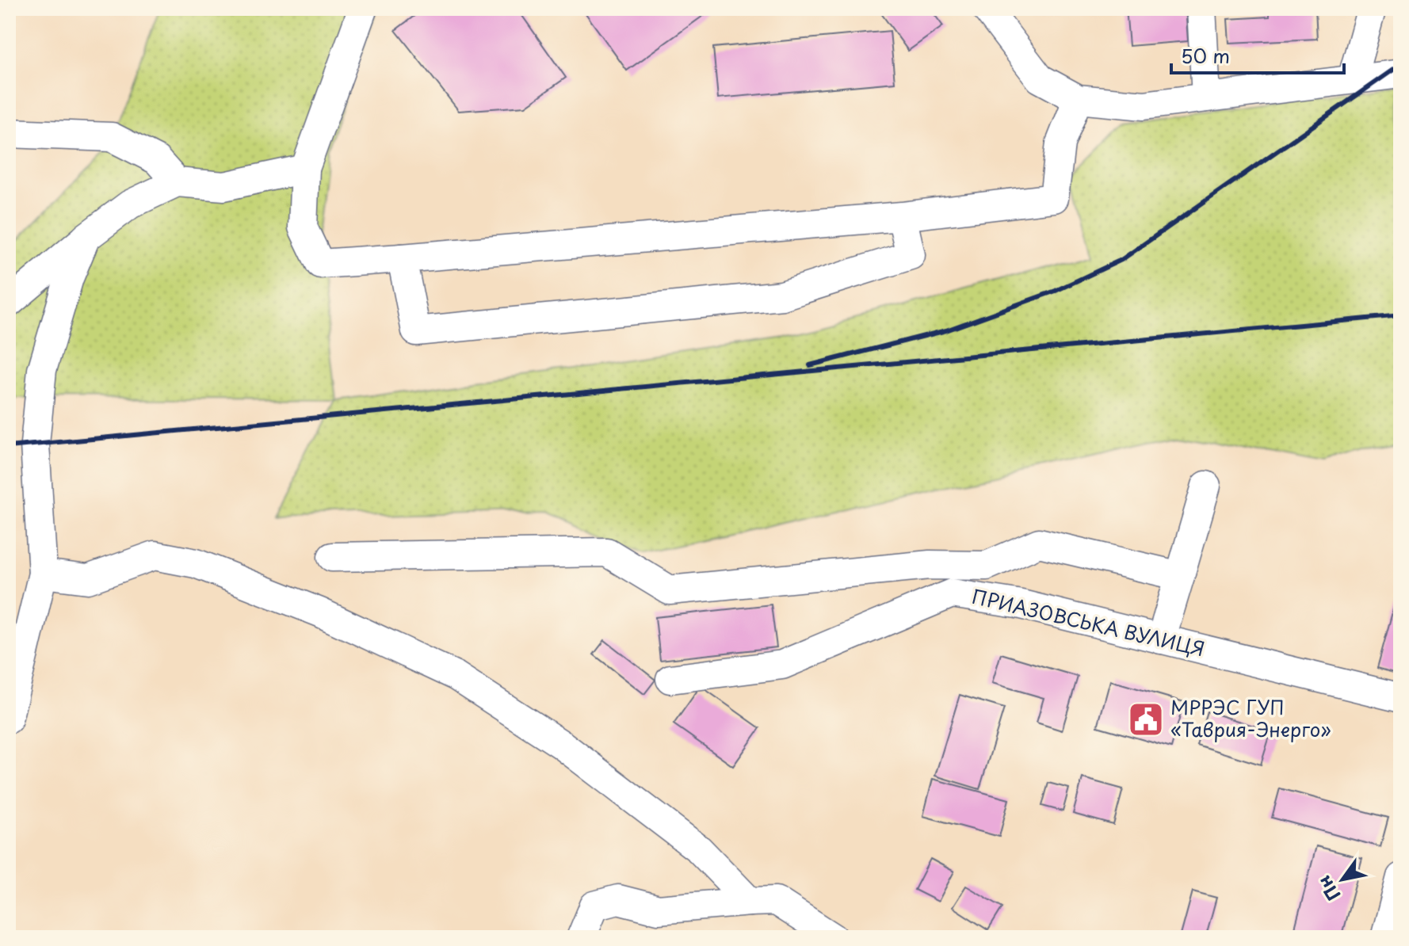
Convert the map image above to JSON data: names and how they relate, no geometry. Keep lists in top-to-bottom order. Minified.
{"streets":{"street":["ПРИАЗОВСЬКА ВУЛИЦЯ"]},"places":{"public building":["МРРЭС ГУП «Таврия-Энерго»"]},"scale_bar":"50 m","north":"bottom left"}
